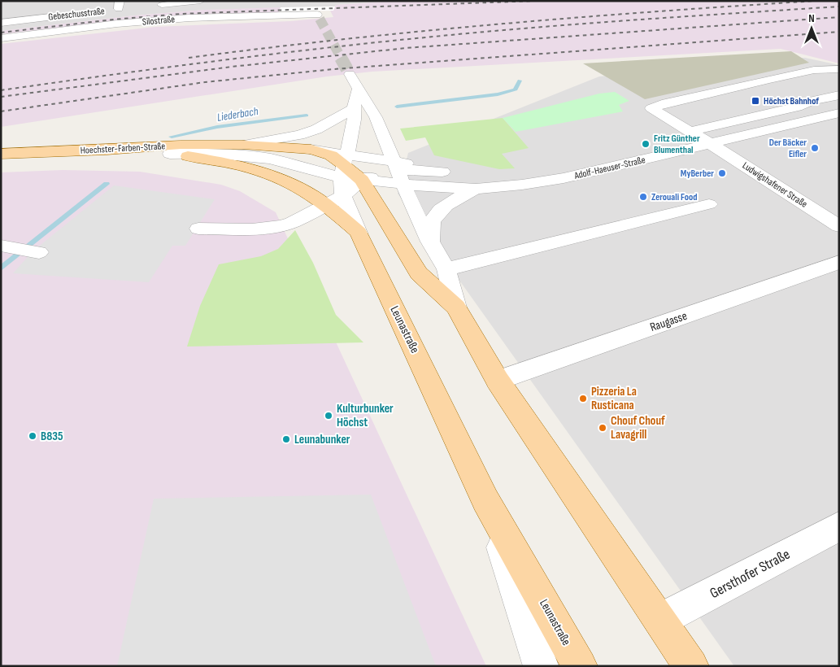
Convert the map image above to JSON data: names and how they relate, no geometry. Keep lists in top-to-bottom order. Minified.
{"streets":{"main road":["Hoechster-Farben-Straße","Leunastraße"],"street":["Gebeschusstraße","Silostraße","Adolf-Haeuser-Straße","Ludwigshafener Straße","Raugasse","Gersthofer Straße"]},"crossings":[["Hoechster-Farben-Straße","Adolf-Haeuser-Straße"],["Hoechster-Farben-Straße","Leunastraße"],["Adolf-Haeuser-Straße","Ludwigshafener Straße"]],"water":["Liederbach"],"places":{"transit":["Höchst Bahnhof"],"other":["Fritz Günther Blumenthal","Der Bäcker Eifler","MyBerber","Zerouali Food","Pizzeria La Rusticana","Kulturbunker Höchst","Chouf Chouf Lavagrill","B835","Leunabunker"]},"north":"top"}
